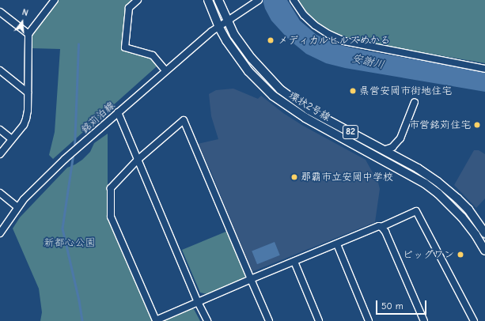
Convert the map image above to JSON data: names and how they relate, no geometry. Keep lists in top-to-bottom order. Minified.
{"streets":{"main road":["環状2号線","82"],"street":["銘苅泊線"]},"crossings":[["環状2号線","銘苅泊線"]],"water":["安謝川"],"parks":["新都心公園"],"places":["メディカルヒルズめかる","県営安岡市街地住宅","市営銘苅住宅","那覇市立安岡中学校","ビッグワン"],"scale_bar":"50 m","north":"top"}
